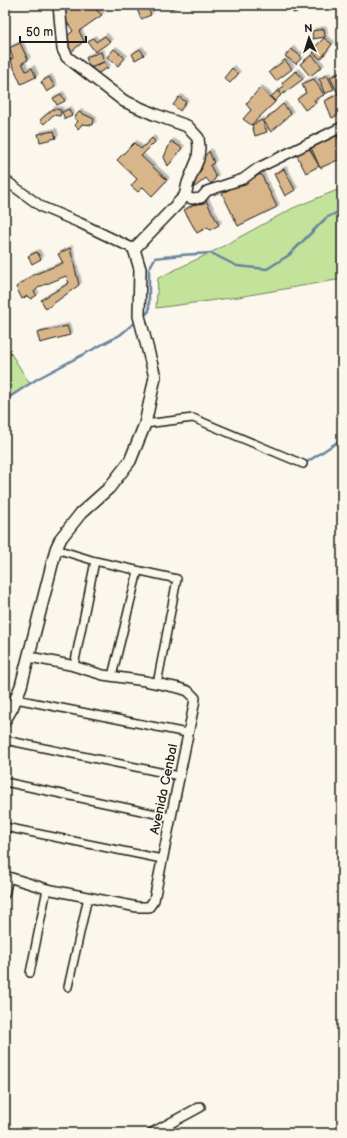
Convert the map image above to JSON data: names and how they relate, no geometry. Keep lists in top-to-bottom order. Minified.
{"streets":{"street":["Avenida Cenbal"]},"scale_bar":"50 m","north":"top"}
